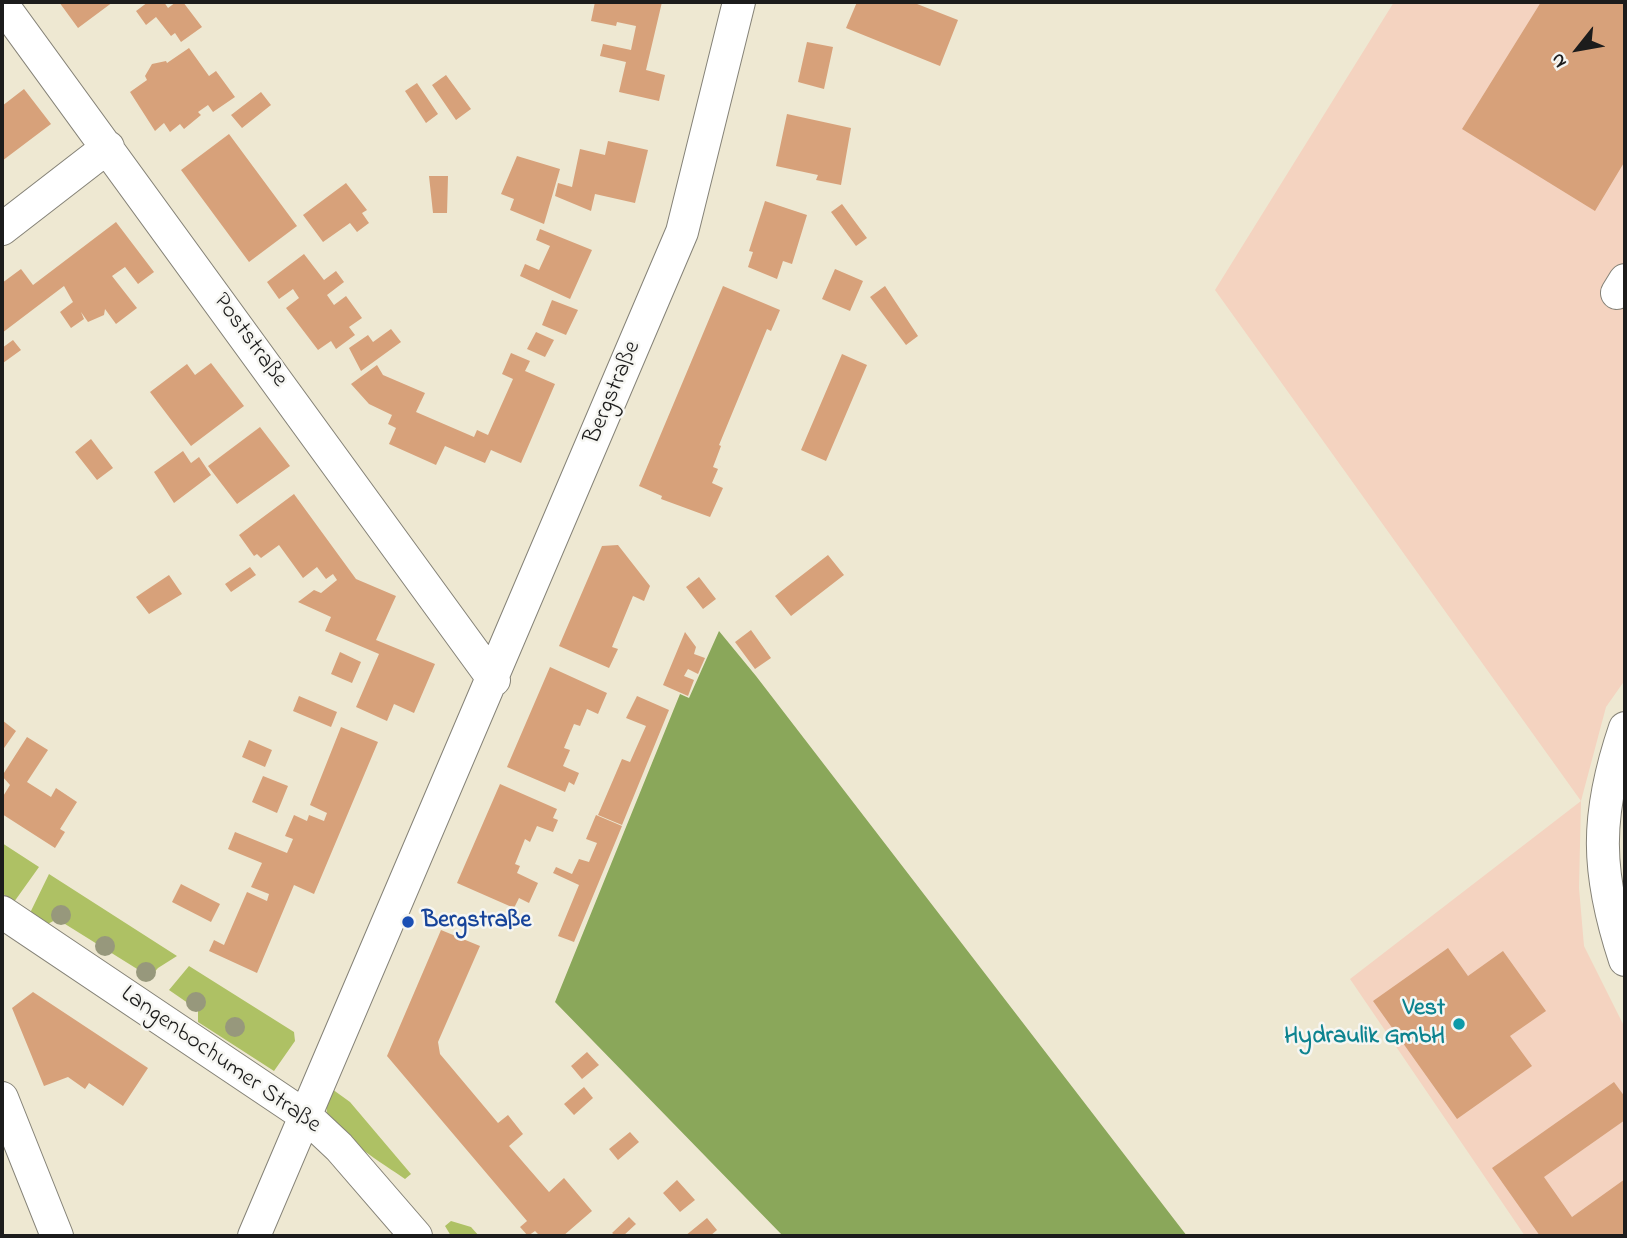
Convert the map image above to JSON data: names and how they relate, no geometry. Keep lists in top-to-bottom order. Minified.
{"streets":{"street":["Poststraße","Bergstraße","Langenbochumer Straße"]},"crossings":[["Poststraße","Bergstraße"],["Bergstraße","Langenbochumer Straße"]],"places":["Bergstraße","Vest Hydraulik GmbH"],"north":"bottom left"}
